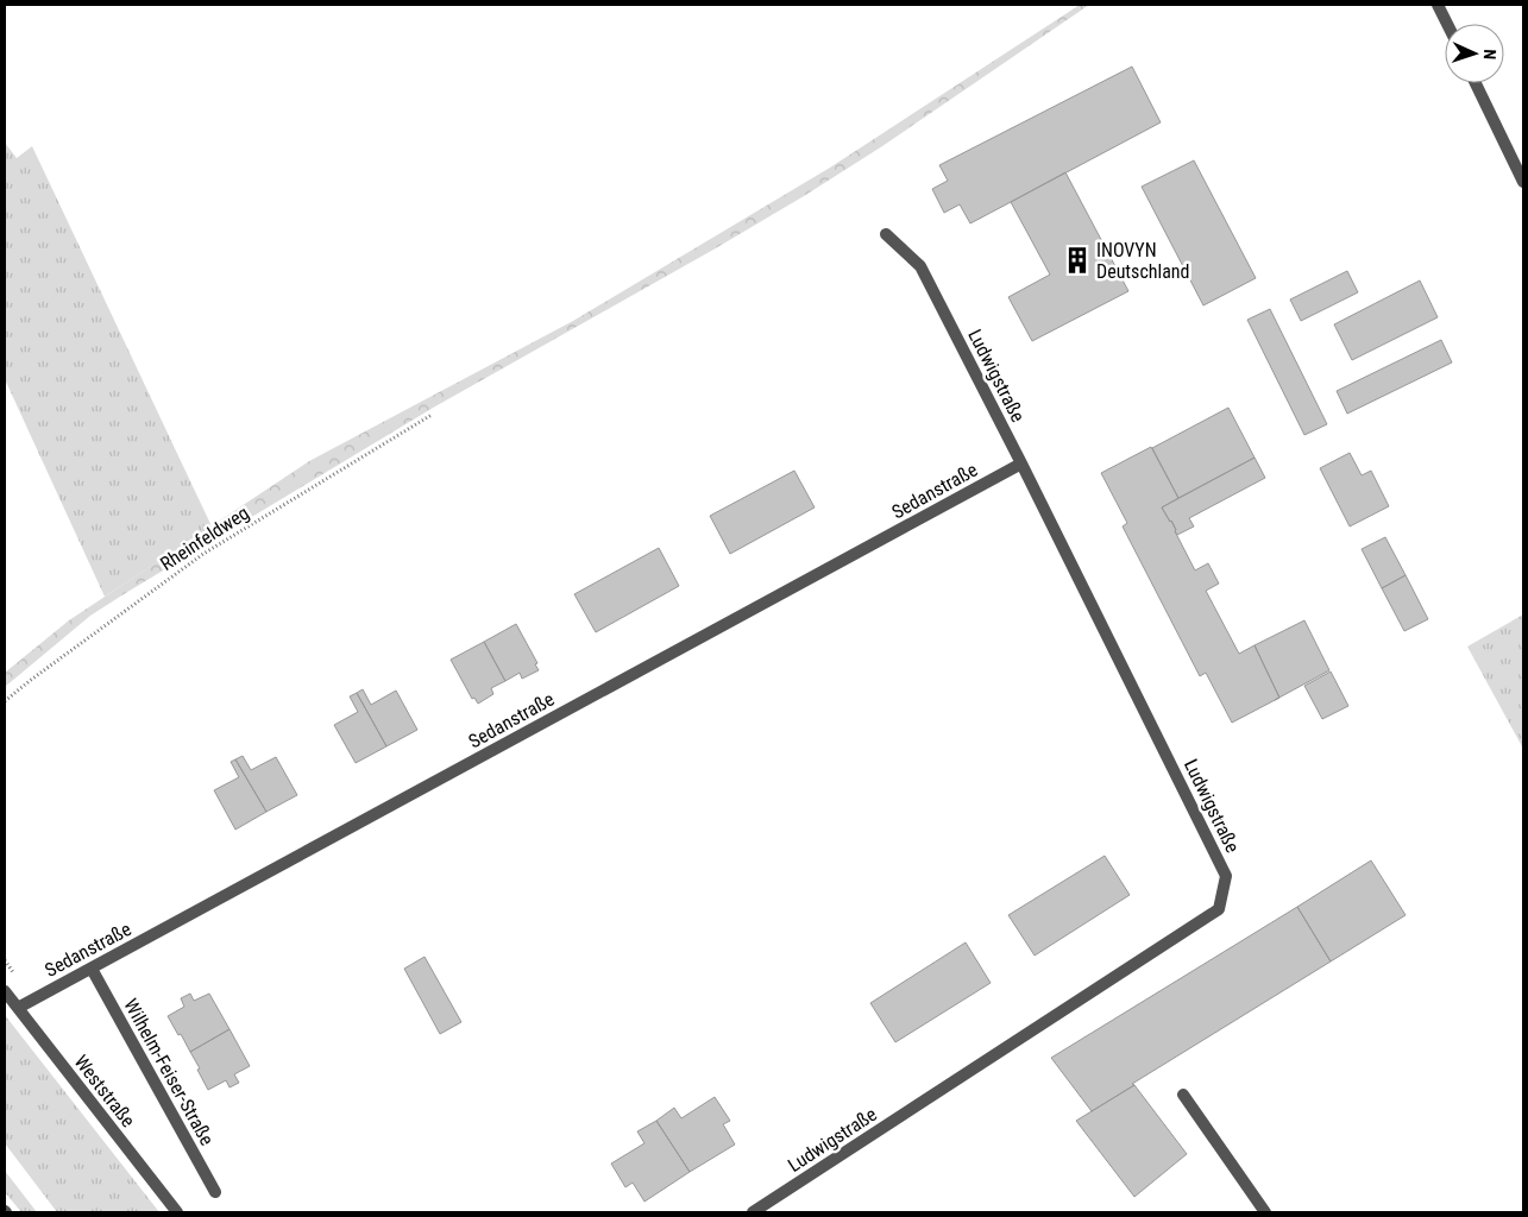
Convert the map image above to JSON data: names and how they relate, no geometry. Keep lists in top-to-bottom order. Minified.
{"streets":{"street":["Ludwigstraße","Sedanstraße","Wilhelm-Feiser-Straße","Weststraße"],"path":["Rheinfeldweg"]},"crossings":[["Ludwigstraße","Sedanstraße"],["Sedanstraße","Wilhelm-Feiser-Straße"],["Sedanstraße","Weststraße"]],"places":{"building":["INOVYN Deutschland"]},"north":"right"}
